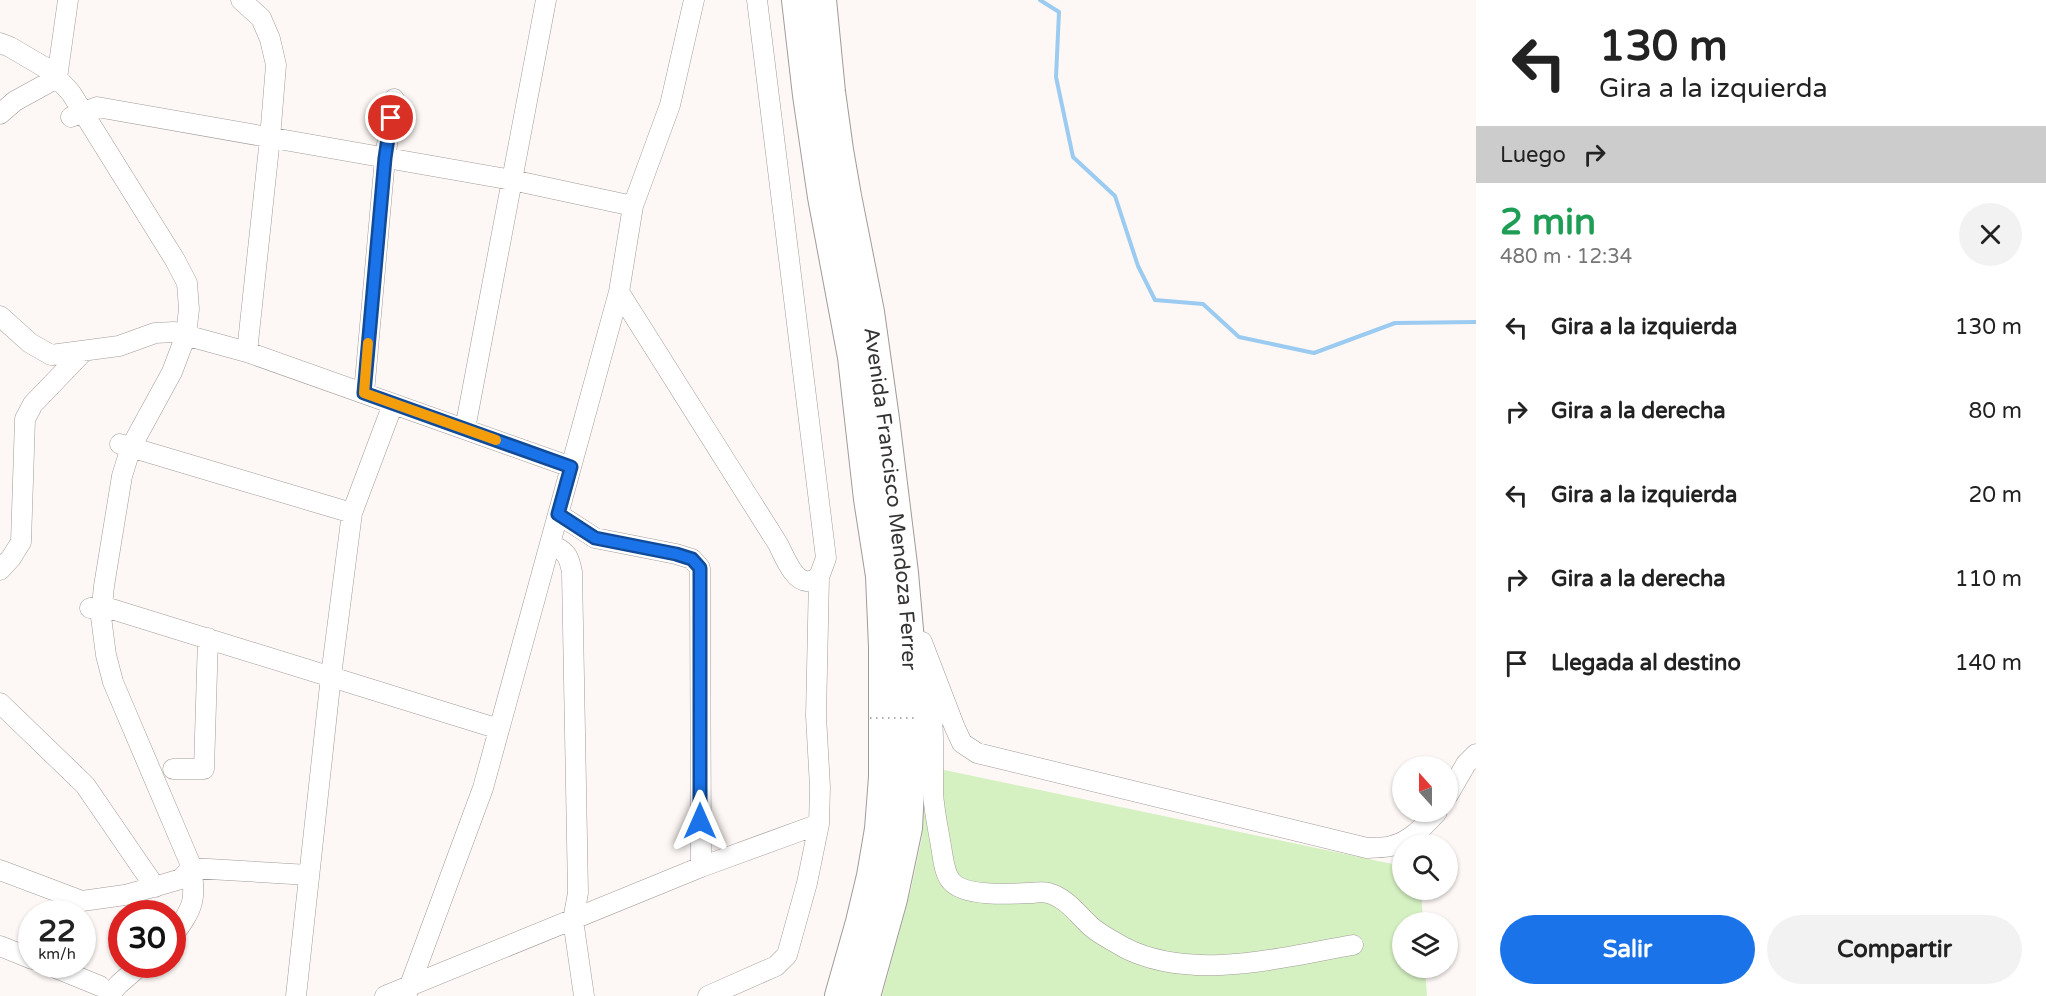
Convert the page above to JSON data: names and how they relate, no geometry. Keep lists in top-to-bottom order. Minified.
{"streets":{"highway":["Avenida Francisco Mendoza Ferrer"]},"north":"top","page":{"turn":["130 m","Gira a la izquierda"],"then":"Luego","heading":["2 min","480 m · 12:34"],"list":[{"name":"Gira a la izquierda","value":"130 m"},{"name":"Gira a la derecha","value":"80 m"},{"name":"Gira a la izquierda","value":"20 m"},{"name":"Gira a la derecha","value":"110 m"},{"name":"Llegada al destino","value":"140 m"}],"speed":"22 km/h","limit":"30","buttons":["Salir","Compartir"]}}
